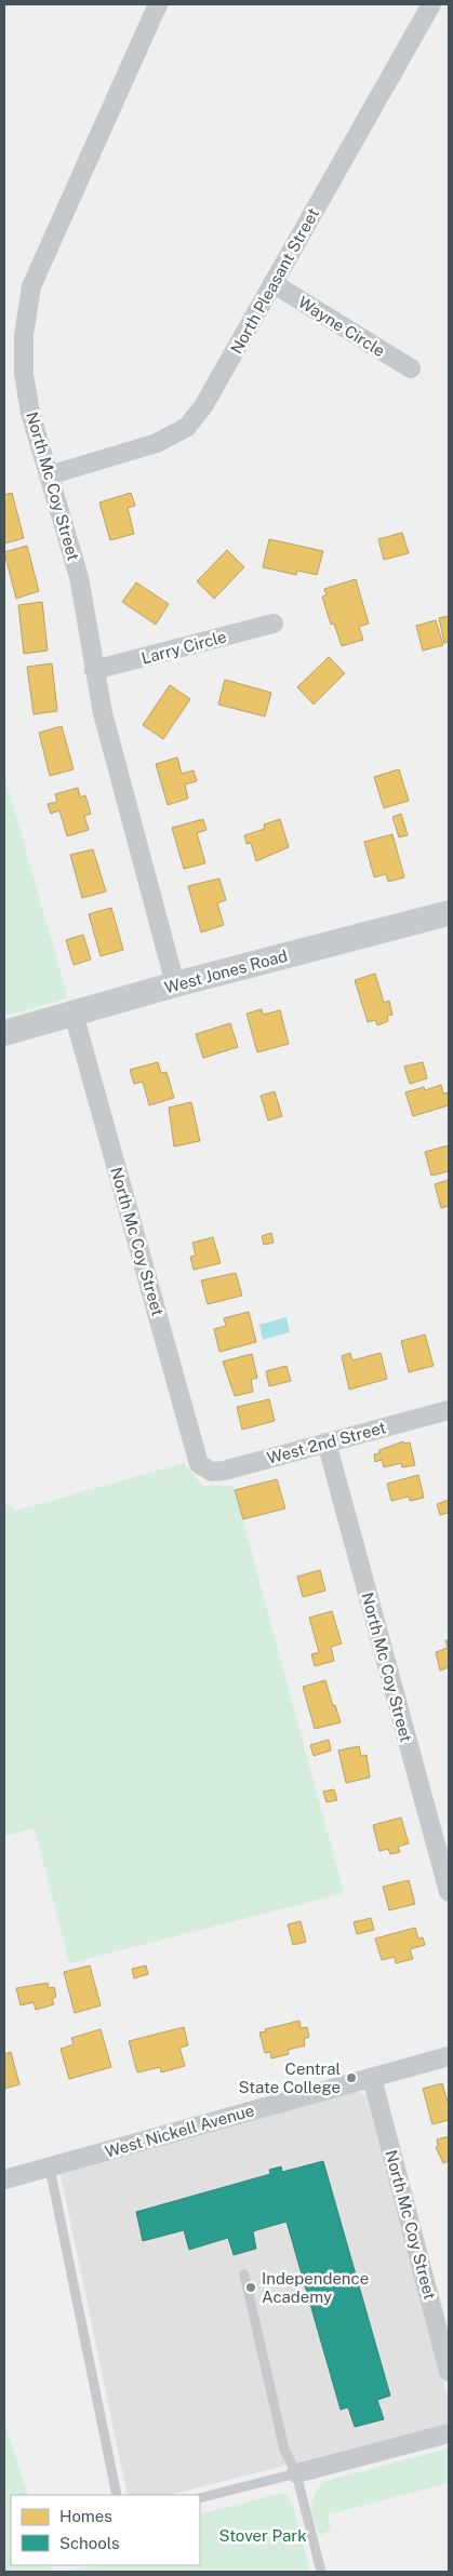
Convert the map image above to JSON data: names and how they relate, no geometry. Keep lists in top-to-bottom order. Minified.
{"streets":{"street":["North Pleasant Street","Wayne Circle","North Mc Coy Street","Larry Circle","West Jones Road","West 2nd Street","West Nickell Avenue"]},"crossings":[["North Pleasant Street","Wayne Circle"],["North Pleasant Street","North Mc Coy Street"],["North Mc Coy Street","Larry Circle"],["North Mc Coy Street","West Jones Road"],["North Mc Coy Street","West 2nd Street"],["North Mc Coy Street","West Nickell Avenue"]],"parks":["Stover Park"],"places":["Central State College","Independence Academy"],"legend":["Homes","Schools"]}
